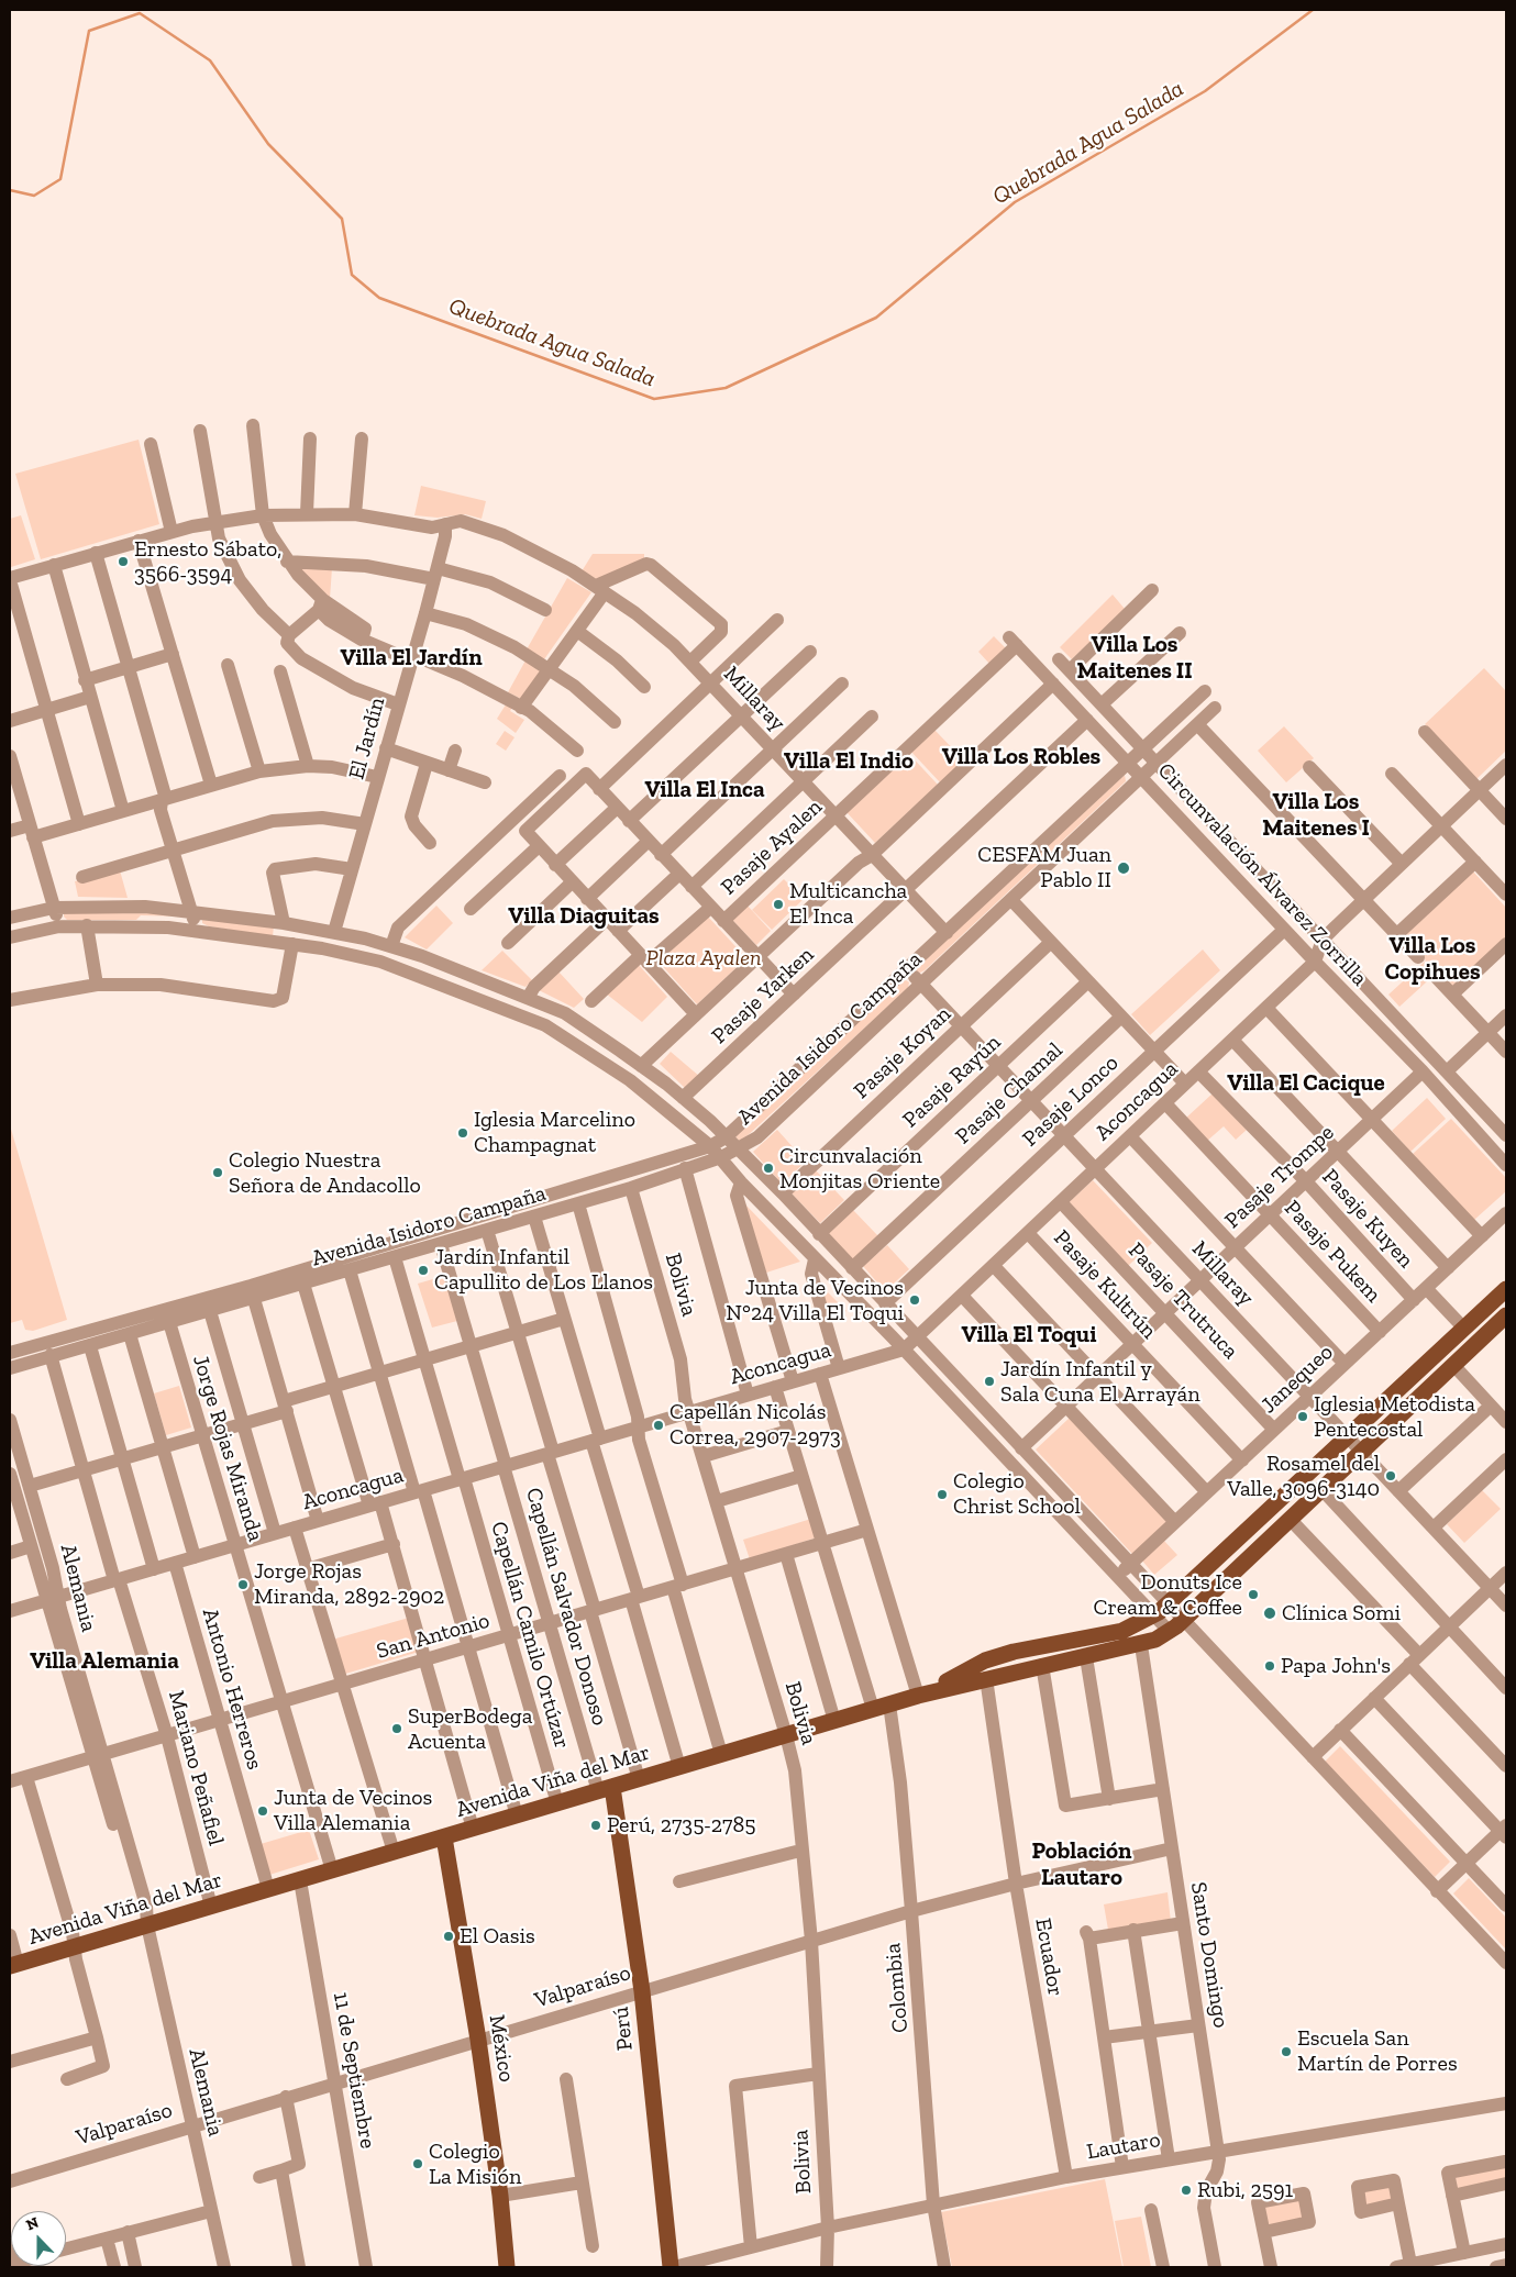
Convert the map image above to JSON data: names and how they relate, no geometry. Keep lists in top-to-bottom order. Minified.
{"streets":{"main road":["Avenida Viña del Mar","Perú","México"],"street":["Millaray","El Jardín","Pasaje Ayalen","Circunvalación Álvarez Zorrilla","Pasaje Yarken","Avenida Isidoro Campaña","Pasaje Koyan","Pasaje Rayún","Pasaje Chamal","Pasaje Lonco","Aconcagua","Pasaje Trompe","Pasaje Kuyen","Pasaje Pukem","Bolivia","Pasaje Kultrún","Pasaje Trutruca","Janequeo","Jorge Rojas Miranda","Alemania","Capellán Salvador Donoso","Capellán Camilo Ortúzar","San Antonio","Antonio Herreros","Mariano Peñafiel","Santo Domingo","Ecuador","Valparaíso","Colombia","11 de Septiembre","Lautaro"]},"crossings":[["Millaray","El Jardín"],["Millaray","Pasaje Ayalen"],["Millaray","Pasaje Yarken"],["Millaray","Avenida Isidoro Campaña"],["Millaray","Pasaje Koyan"],["Millaray","Pasaje Rayún"],["Millaray","Pasaje Chamal"],["Millaray","Pasaje Lonco"],["Millaray","Aconcagua"],["Millaray","Pasaje Trompe"],["Millaray","Janequeo"],["Millaray","Avenida Viña del Mar"],["Pasaje Ayalen","Circunvalación Álvarez Zorrilla"],["Circunvalación Álvarez Zorrilla","Pasaje Yarken"],["Circunvalación Álvarez Zorrilla","Avenida Isidoro Campaña"],["Circunvalación Álvarez Zorrilla","Pasaje Lonco"],["Circunvalación Álvarez Zorrilla","Aconcagua"],["Circunvalación Álvarez Zorrilla","Pasaje Trompe"],["Avenida Isidoro Campaña","Bolivia"],["Avenida Isidoro Campaña","Jorge Rojas Miranda"],["Avenida Isidoro Campaña","Capellán Salvador Donoso"],["Avenida Isidoro Campaña","Capellán Camilo Ortúzar"],["Avenida Isidoro Campaña","Mariano Peñafiel"],["Aconcagua","Pasaje Kuyen"],["Aconcagua","Pasaje Pukem"],["Aconcagua","Bolivia"],["Aconcagua","Pasaje Kultrún"],["Aconcagua","Pasaje Trutruca"],["Aconcagua","Jorge Rojas Miranda"],["Aconcagua","Alemania"],["Aconcagua","Capellán Salvador Donoso"],["Aconcagua","Capellán Camilo Ortúzar"],["Aconcagua","Antonio Herreros"],["Aconcagua","Mariano Peñafiel"],["Pasaje Trompe","Pasaje Kuyen"],["Pasaje Trompe","Pasaje Pukem"],["Pasaje Trompe","Pasaje Kultrún"],["Pasaje Trompe","Pasaje Trutruca"],["Pasaje Kuyen","Janequeo"],["Pasaje Pukem","Janequeo"],["Bolivia","San Antonio"],["Bolivia","Avenida Viña del Mar"],["Bolivia","Valparaíso"],["Bolivia","Lautaro"],["Pasaje Kultrún","Janequeo"],["Pasaje Trutruca","Janequeo"],["Jorge Rojas Miranda","San Antonio"],["Jorge Rojas Miranda","Avenida Viña del Mar"],["Alemania","San Antonio"],["Alemania","Avenida Viña del Mar"],["Alemania","Valparaíso"],["Capellán Salvador Donoso","San Antonio"],["Capellán Salvador Donoso","Avenida Viña del Mar"],["Capellán Salvador Donoso","Perú"],["Capellán Camilo Ortúzar","San Antonio"],["Capellán Camilo Ortúzar","Avenida Viña del Mar"],["San Antonio","Antonio Herreros"],["San Antonio","Mariano Peñafiel"],["Antonio Herreros","Avenida Viña del Mar"],["Mariano Peñafiel","Avenida Viña del Mar"],["Avenida Viña del Mar","Santo Domingo"],["Avenida Viña del Mar","Ecuador"],["Avenida Viña del Mar","Colombia"],["Avenida Viña del Mar","Perú"],["Avenida Viña del Mar","México"],["Avenida Viña del Mar","11 de Septiembre"],["Santo Domingo","Valparaíso"],["Santo Domingo","Lautaro"],["Ecuador","Valparaíso"],["Ecuador","Lautaro"],["Valparaíso","Colombia"],["Valparaíso","Perú"],["Valparaíso","México"],["Valparaíso","11 de Septiembre"],["Colombia","Lautaro"]],"districts":["Villa Los Maitenes II","Villa El Jardín","Villa Los Robles","Villa El Indio","Villa El Inca","Villa Los Maitenes I","Villa Diaguitas","Villa Los Copihues","Villa El Cacique","Villa El Toqui","Villa Alemania","Población Lautaro"],"water":["Quebrada Agua Salada"],"parks":["Plaza Ayalen"],"places":["Ernesto Sábato, 3566-3594","CESFAM Juan Pablo II","Multicancha El Inca","Iglesia Marcelino Champagnat","Circunvalación Monjitas Oriente","Colegio Nuestra Señora de Andacollo","Jardín Infantil Capullito de Los Llanos","Junta de Vecinos N°24 Villa El Toqui","Jardín Infantil y Sala Cuna El Arrayán","Iglesia Metodista Pentecostal","Capellán Nicolás Correa, 2907-2973","Rosamel del Valle, 3096-3140","Colegio Christ School","Jorge Rojas Miranda, 2892-2902","Donuts Ice Cream & Coffee","Clínica Somi","Papa John's","SuperBodega Acuenta","Junta de Vecinos Villa Alemania","Perú, 2735-2785","El Oasis","Escuela San Martín de Porres","Colegio La Misión","Rubi, 2591"],"north":"top"}
